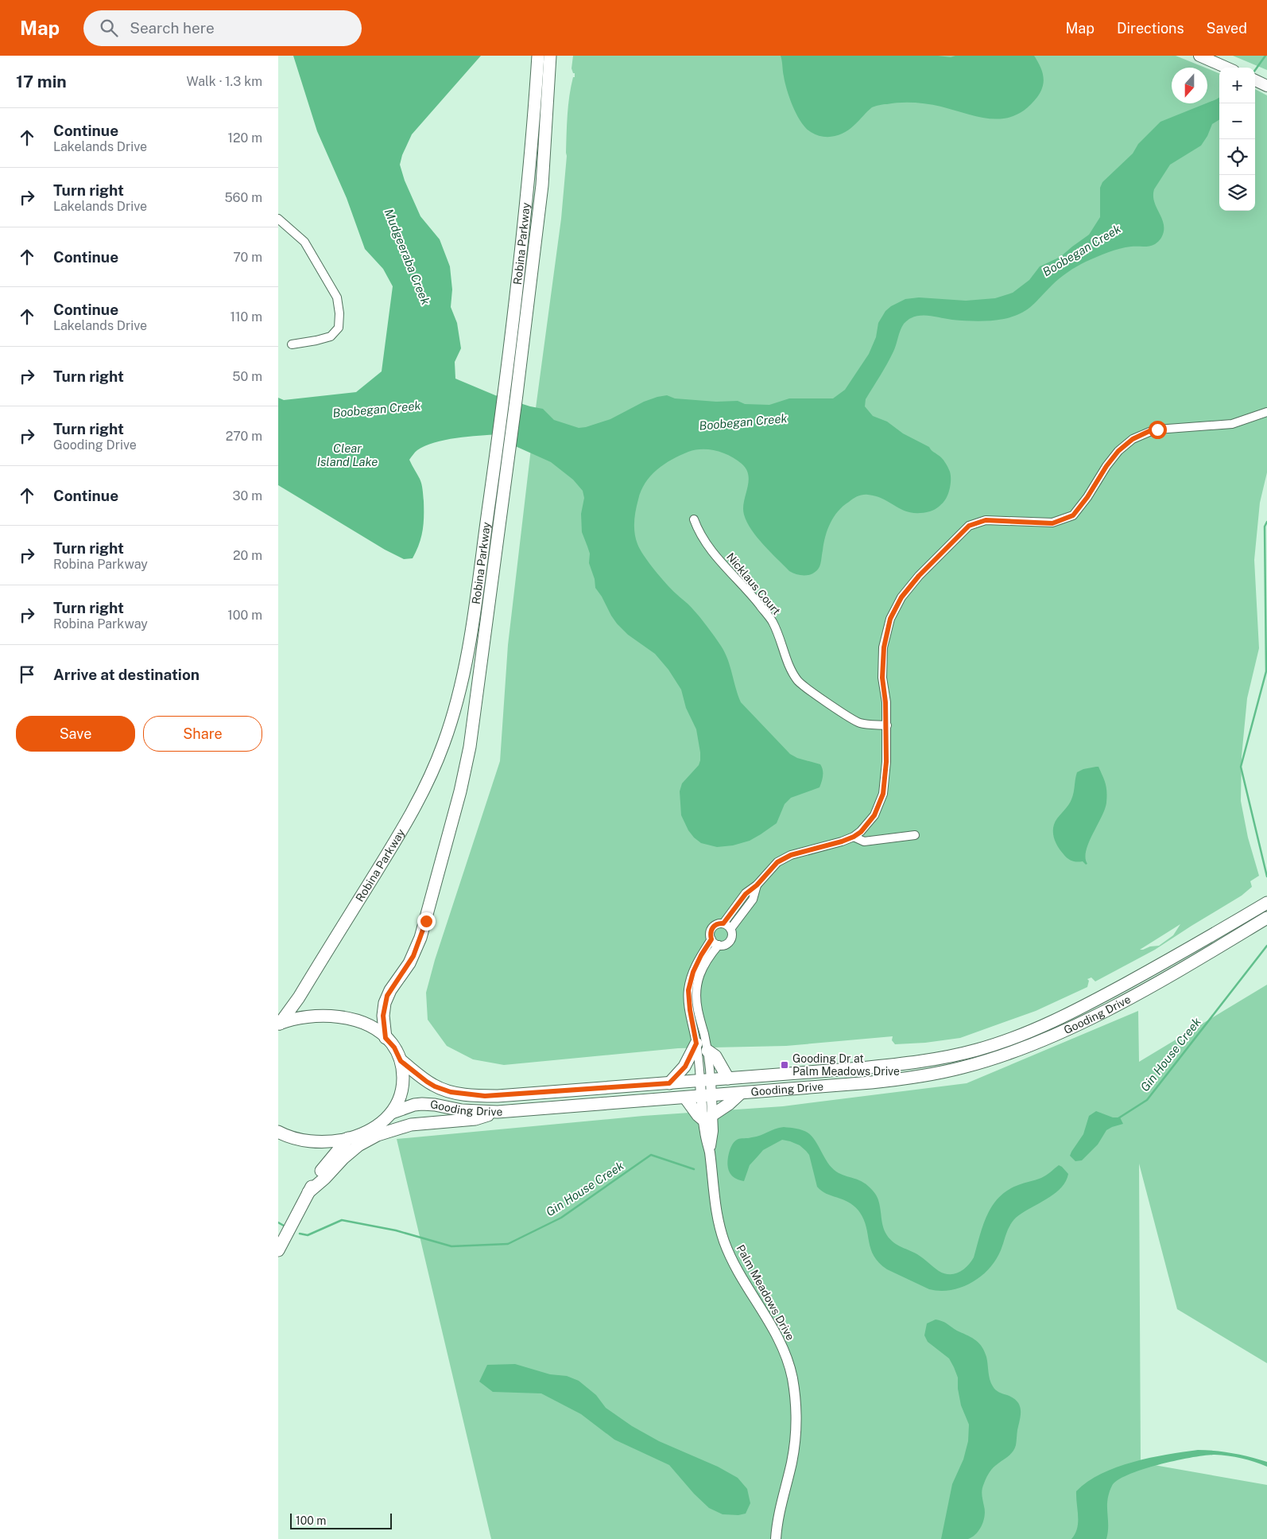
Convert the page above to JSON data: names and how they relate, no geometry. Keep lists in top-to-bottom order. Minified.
{"streets":{"main road":["Robina Parkway","Gooding Drive"],"street":["Nicklaus Court","Palm Meadows Drive"]},"crossings":[["Gooding Drive","Palm Meadows Drive"]],"water":["Boobegan Creek","Mudgeeraba Creek","Clear Island Lake","Gin House Creek"],"places":{"transit":["Gooding Dr at Palm Meadows Drive"]},"scale_bar":"100 m","north":"bottom","page":{"header":"Map","search":"Search here","nav":["Map","Directions","Saved"],"heading":["17 min","Walk · 1.3 km"],"map_buttons":["+","−"],"list":[["Continue","Lakelands Drive","120 m"],["Turn right","Lakelands Drive","560 m"],["Continue","70 m"],["Continue","Lakelands Drive","110 m"],["Turn right","50 m"],["Turn right","Gooding Drive","270 m"],["Continue","30 m"],["Turn right","Robina Parkway","20 m"],["Turn right","Robina Parkway","100 m"],"Arrive at destination"],"buttons":["Save","Share"],"scale":"100 m"}}
